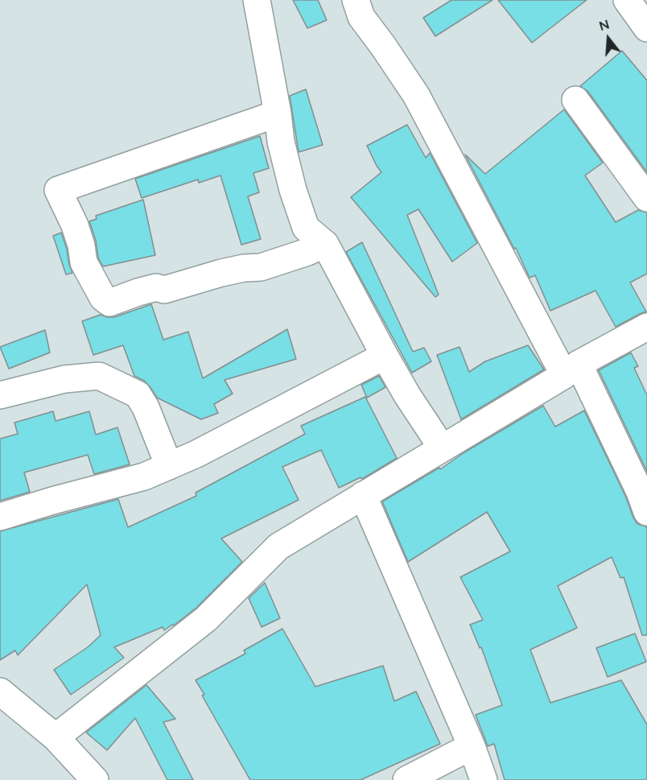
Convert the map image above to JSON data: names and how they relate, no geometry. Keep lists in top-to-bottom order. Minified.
{"north":"top"}
